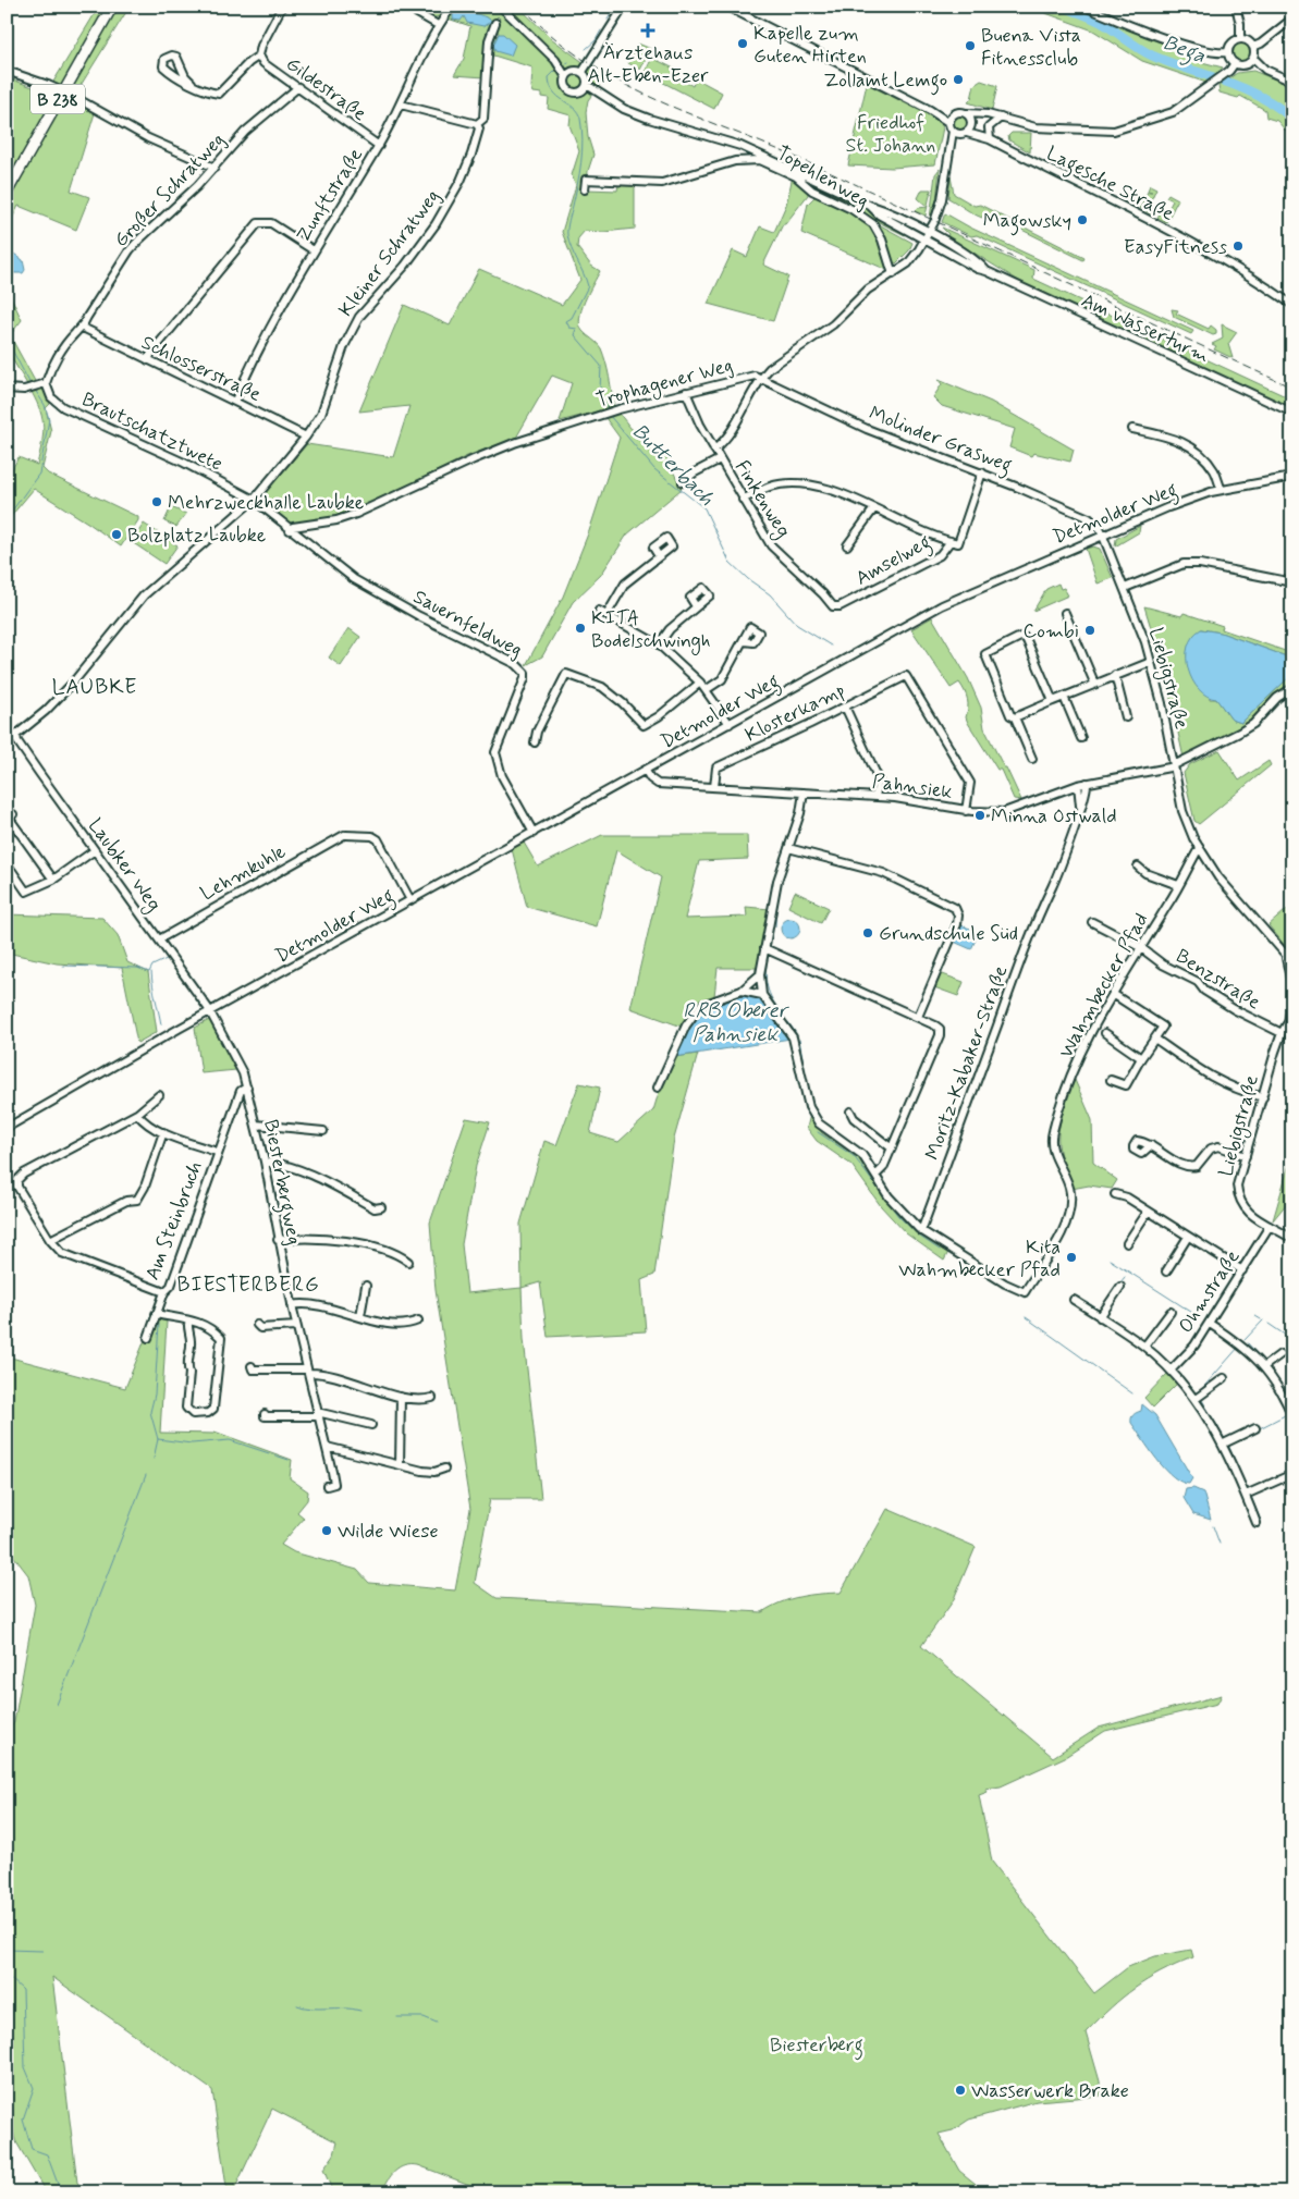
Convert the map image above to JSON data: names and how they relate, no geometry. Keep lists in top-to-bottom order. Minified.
{"streets":{"main road":["B 238"],"street":["Gildestraße","Topehlenweg","Lagesche Straße","Großer Schratweg","Zunftstraße","Kleiner Schratweg","Am Wasserturm","Schlosserstraße","Trophagener Weg","Brautschatztwete","Molinder Grasweg","Finkenweg","Detmolder Weg","Amselweg","Sauernfeldweg","Liebigstraße","Klosterkamp","Pahnsiek","Laubker Weg","Lehmkuhle","Benzstraße","Wahmbecker Pfad","Moritz-Kabaker-Straße","Biesterbergweg","Am Steinbruch","Ohmstraße"]},"crossings":[["Gildestraße","Großer Schratweg"],["Gildestraße","Zunftstraße"],["Topehlenweg","Trophagener Weg"],["Lagesche Straße","Trophagener Weg"],["Großer Schratweg","Schlosserstraße"],["Großer Schratweg","Brautschatztwete"],["Zunftstraße","Schlosserstraße"],["Kleiner Schratweg","Schlosserstraße"],["Kleiner Schratweg","Brautschatztwete"],["Kleiner Schratweg","Sauernfeldweg"],["Kleiner Schratweg","Laubker Weg"],["Am Wasserturm","Trophagener Weg"],["Trophagener Weg","Molinder Grasweg"],["Trophagener Weg","Finkenweg"],["Trophagener Weg","Sauernfeldweg"],["Brautschatztwete","Sauernfeldweg"],["Molinder Grasweg","Detmolder Weg"],["Molinder Grasweg","Amselweg"],["Molinder Grasweg","Liebigstraße"],["Finkenweg","Amselweg"],["Detmolder Weg","Sauernfeldweg"],["Detmolder Weg","Liebigstraße"],["Detmolder Weg","Pahnsiek"],["Detmolder Weg","Laubker Weg"],["Detmolder Weg","Lehmkuhle"],["Detmolder Weg","Biesterbergweg"],["Liebigstraße","Pahnsiek"],["Liebigstraße","Benzstraße"],["Liebigstraße","Wahmbecker Pfad"],["Liebigstraße","Ohmstraße"],["Klosterkamp","Pahnsiek"],["Pahnsiek","Moritz-Kabaker-Straße"],["Laubker Weg","Lehmkuhle"],["Laubker Weg","Biesterbergweg"],["Benzstraße","Wahmbecker Pfad"],["Wahmbecker Pfad","Moritz-Kabaker-Straße"],["Biesterbergweg","Am Steinbruch"]],"districts":["LAUBKE","BIESTERBERG"],"water":["Bega","Butterbach","RRB Oberer Pahnsiek"],"parks":["Friedhof St. Johann","Biesterberg"],"places":{"health":["Ärztehaus Alt-Eben-Ezer"],"other":["Kapelle zum Guten Hirten","Buena Vista Fitnessclub","Zollamt Lemgo","Magowsky","EasyFitness","Mehrzweckhalle Laubke","Bolzplatz Laubke","KITA Bodelschwingh","Combi","Minna Ostwald","Grundschule Süd","Kita Wahmbecker Pfad","Wilde Wiese","Wasserwerk Brake"]}}
